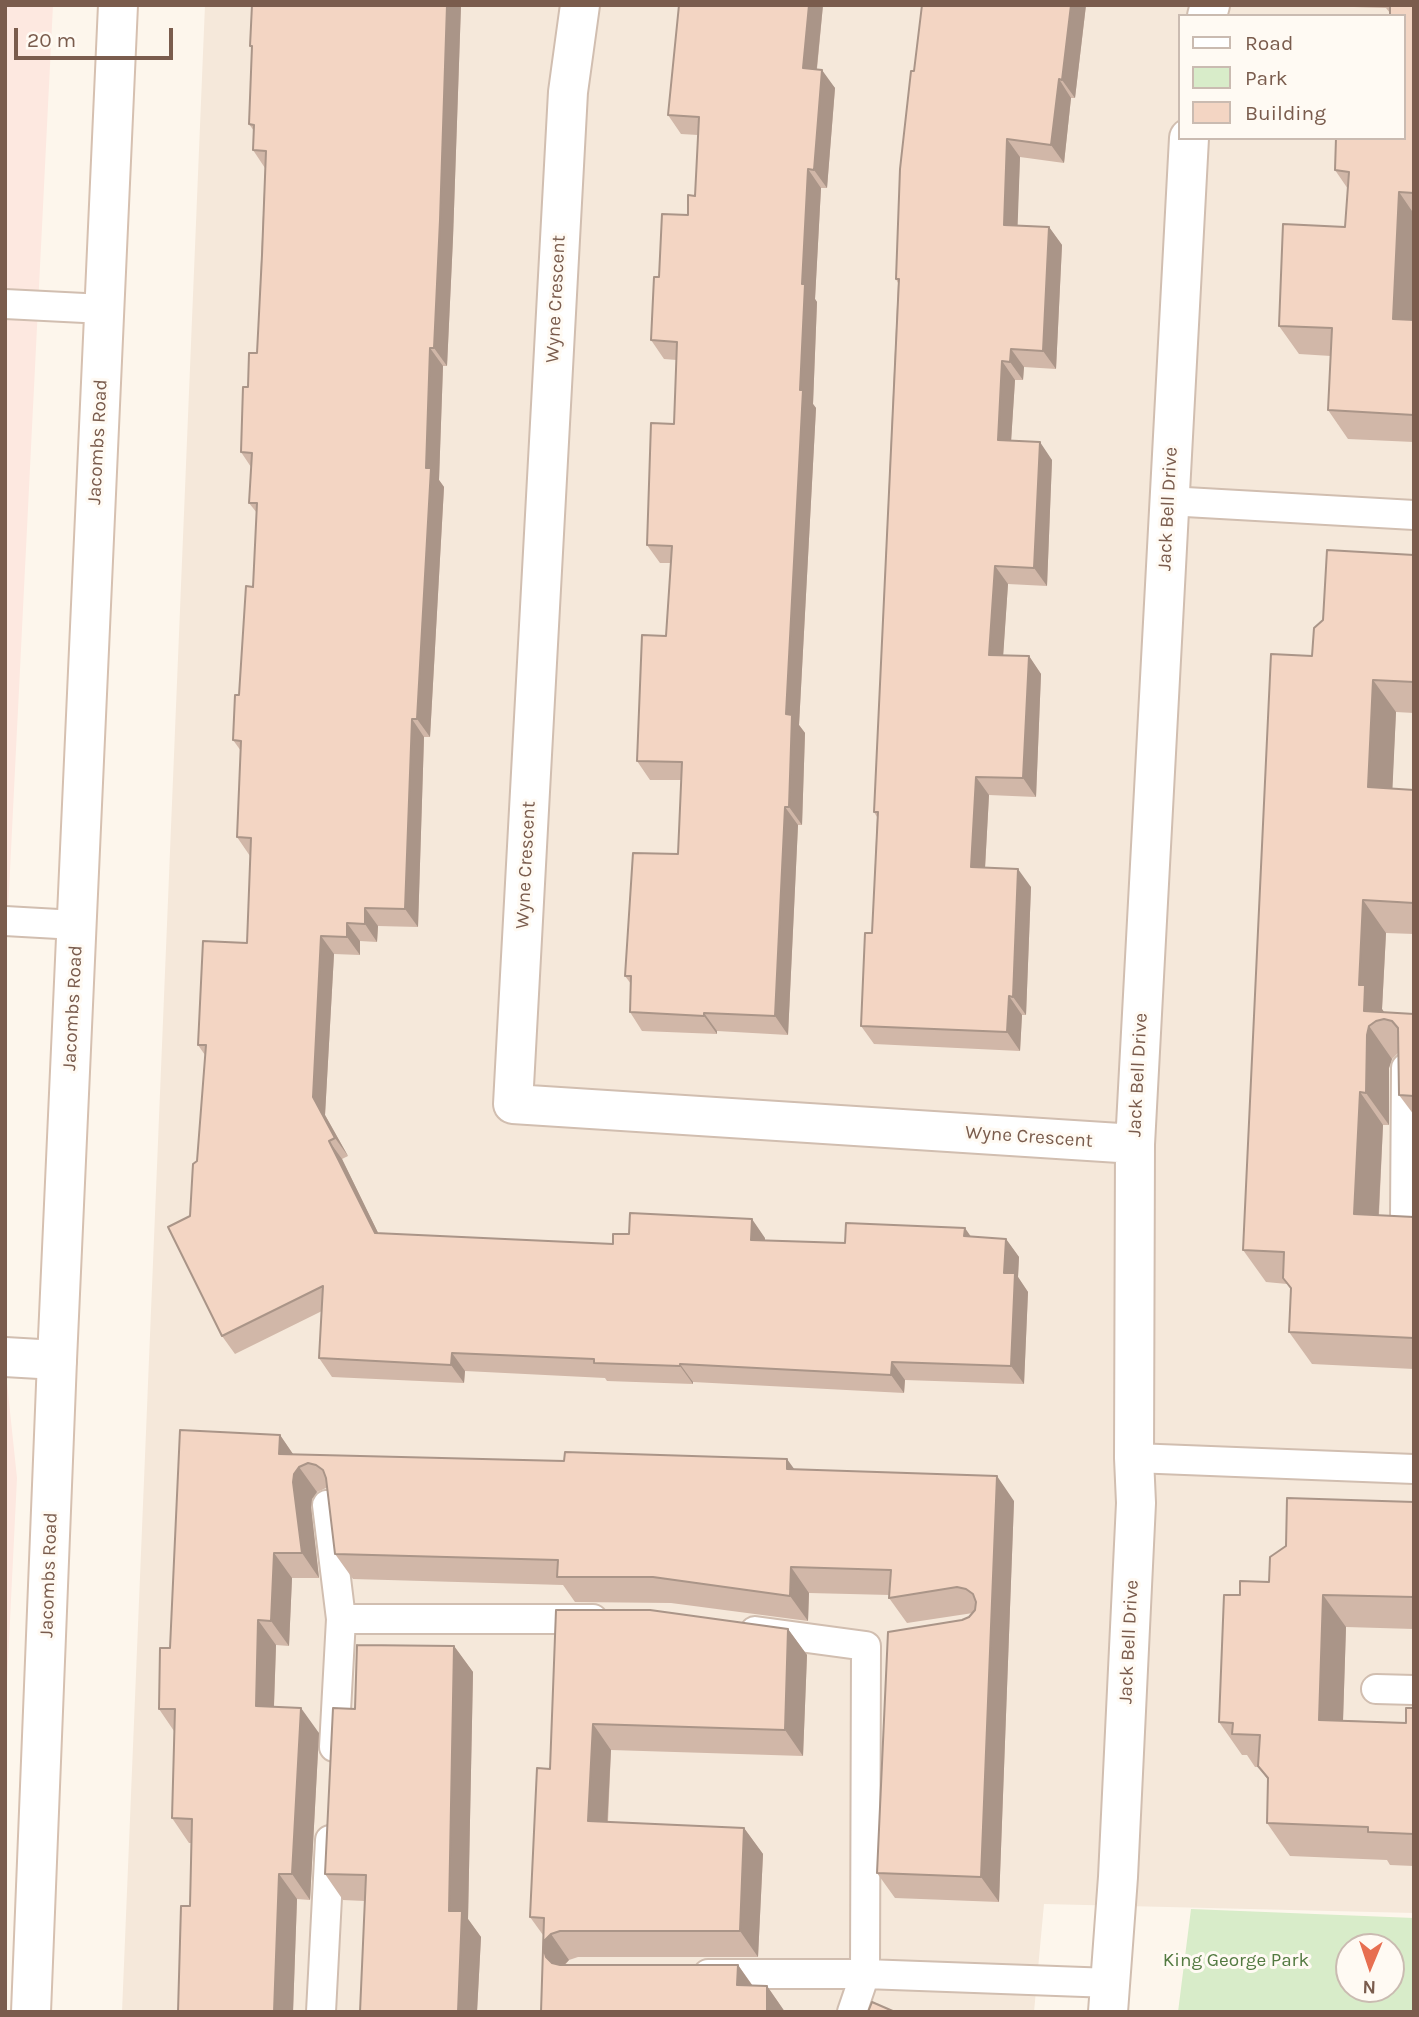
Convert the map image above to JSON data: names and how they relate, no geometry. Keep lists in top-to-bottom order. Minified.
{"streets":{"street":["Wyne Crescent","Jacombs Road","Jack Bell Drive"]},"crossings":[["Wyne Crescent","Jack Bell Drive"]],"parks":["King George Park"],"legend":["Road","Park","Building"],"scale_bar":"20 m","north":"bottom"}
